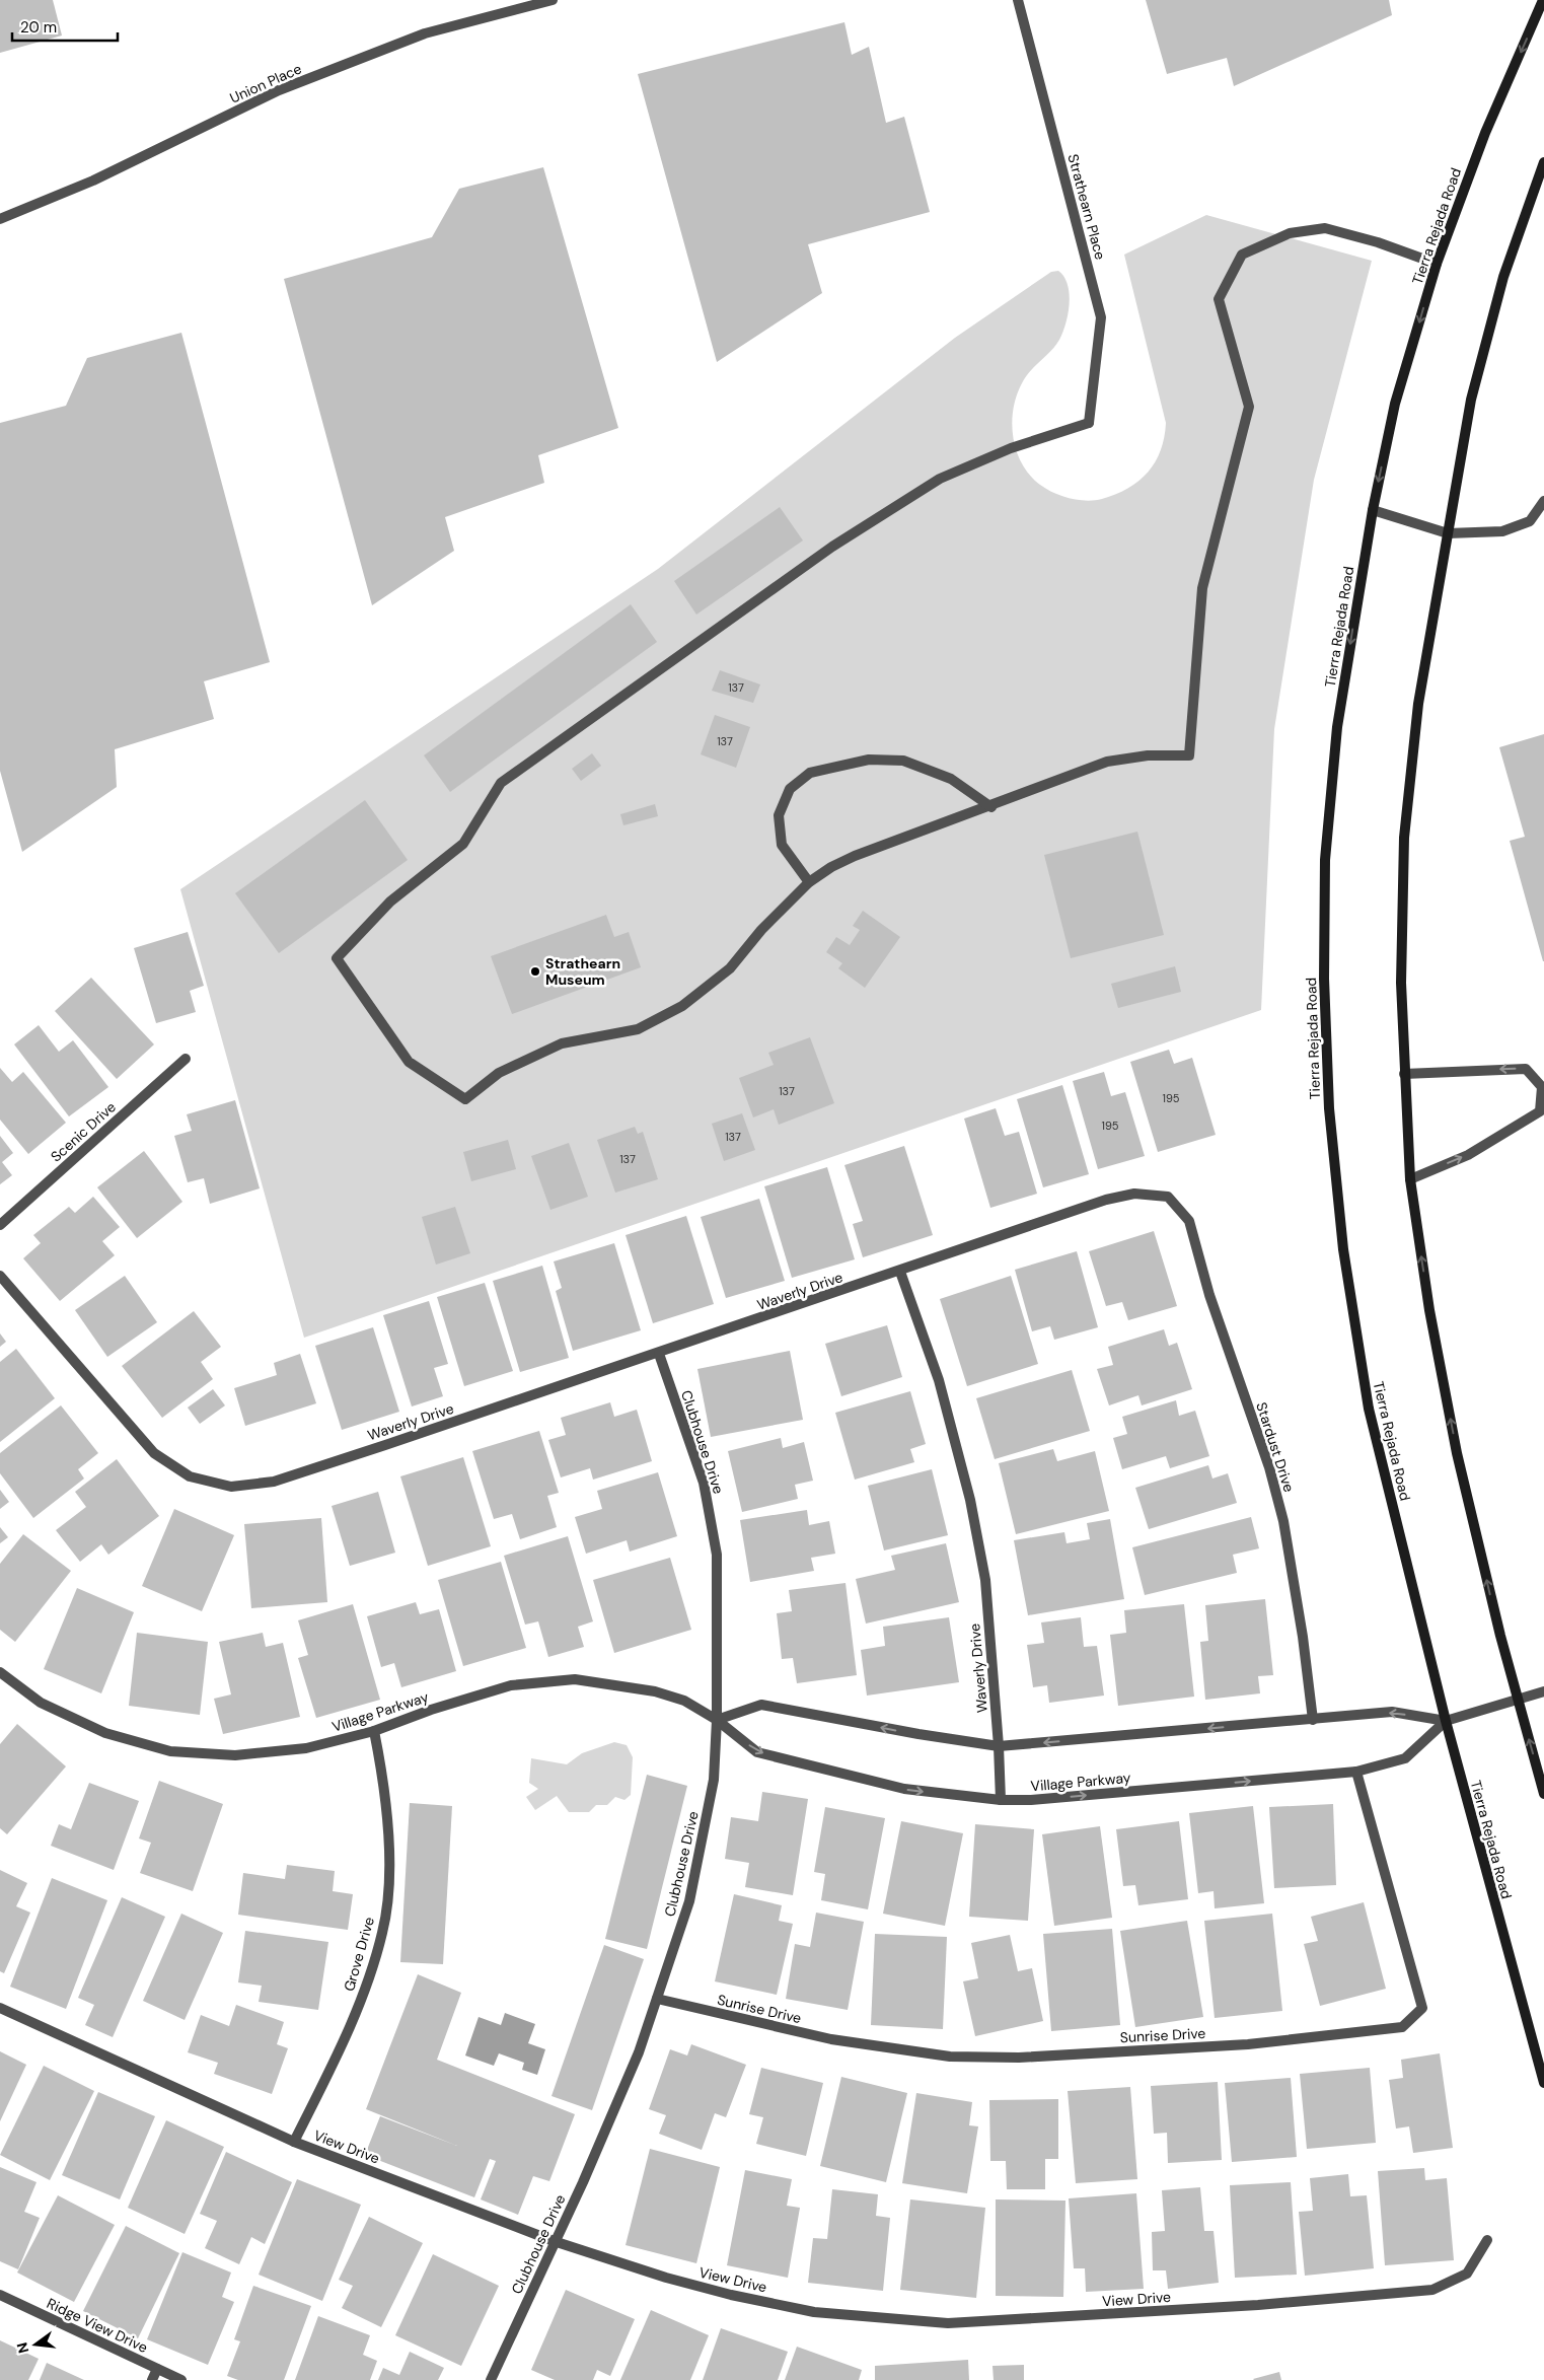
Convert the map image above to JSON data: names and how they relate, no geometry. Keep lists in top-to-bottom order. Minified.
{"streets":{"main road":["Tierra Rejada Road"],"street":["Union Place","Strathearn Place","Scenic Drive","Waverly Drive","Clubhouse Drive","Stardust Drive","Village Parkway","Grove Drive","Sunrise Drive","View Drive","Ridge View Drive"]},"crossings":[["Tierra Rejada Road","Village Parkway"],["Waverly Drive","Clubhouse Drive"],["Waverly Drive","Stardust Drive"],["Waverly Drive","Village Parkway"],["Clubhouse Drive","Village Parkway"],["Clubhouse Drive","Sunrise Drive"],["Clubhouse Drive","View Drive"],["Stardust Drive","Village Parkway"],["Village Parkway","Grove Drive"],["Village Parkway","Sunrise Drive"],["Grove Drive","View Drive"]],"places":["Strathearn Museum"],"house_numbers":["137","137","137","195","195","137","137"],"scale_bar":"20 m","north":"left"}
